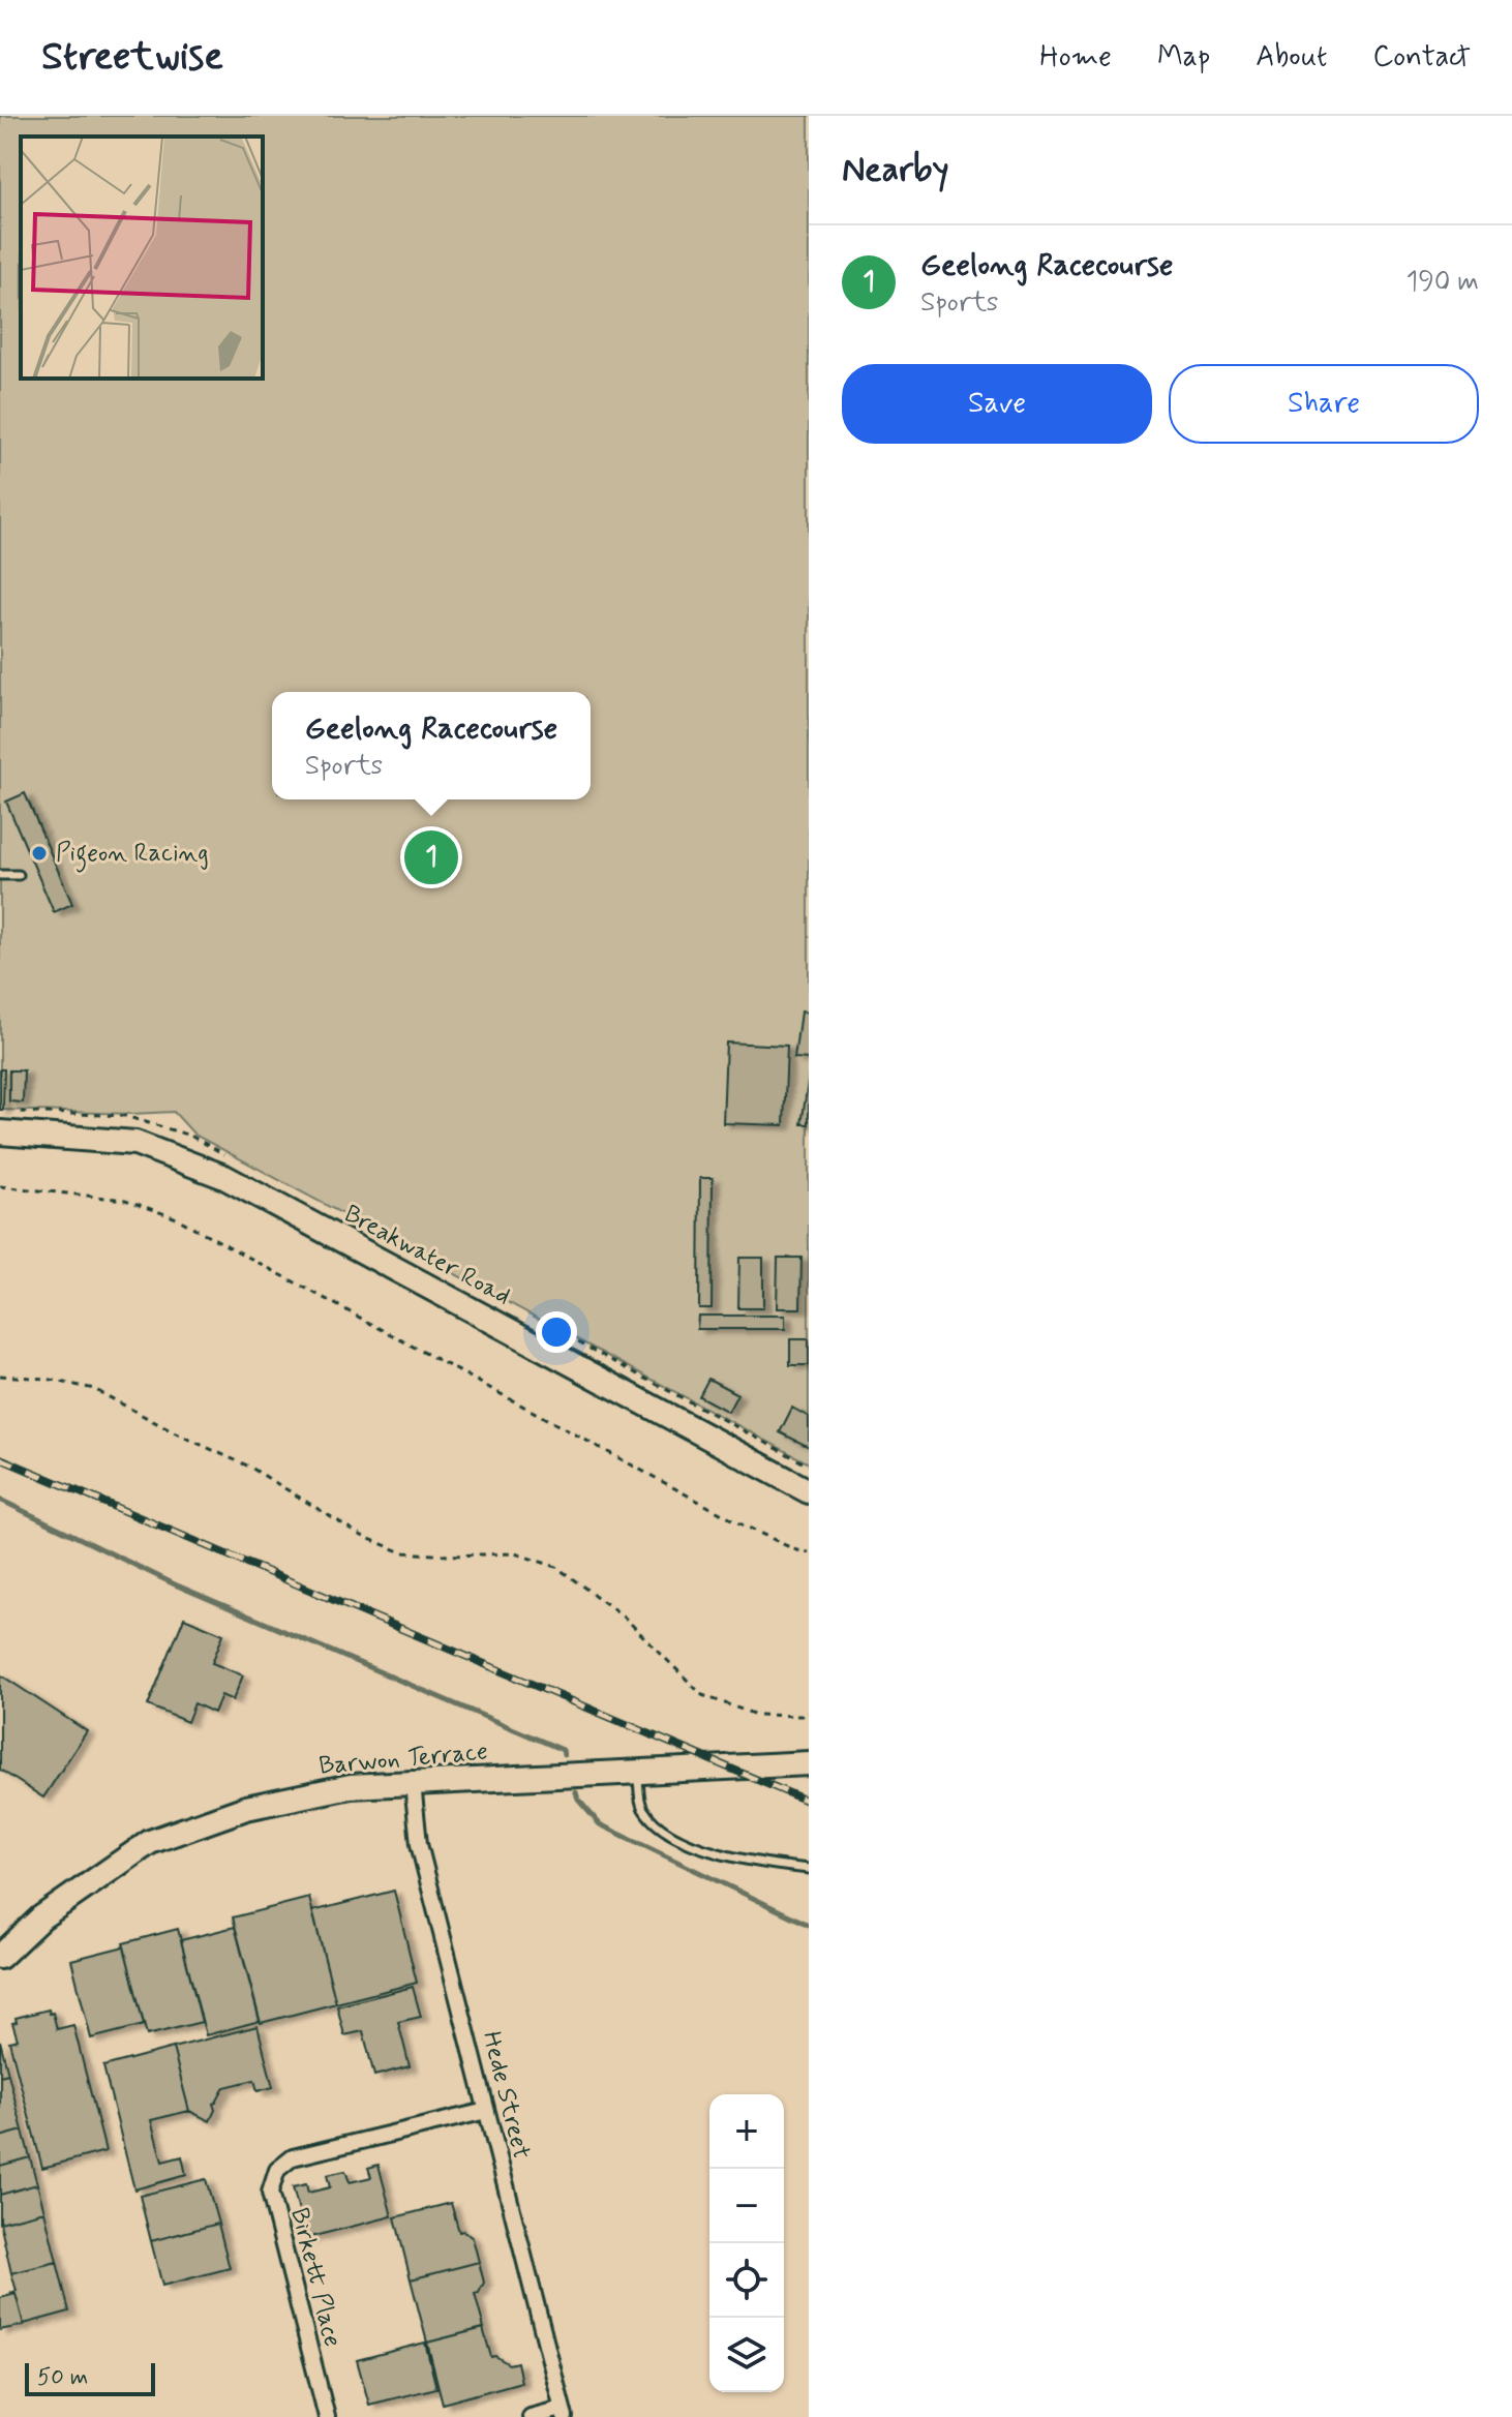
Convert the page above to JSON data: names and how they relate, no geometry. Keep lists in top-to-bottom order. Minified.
{"streets":{"street":["Breakwater Road","Barwon Terrace","Hede Street","Birkett Place"]},"crossings":[["Barwon Terrace","Hede Street"],["Hede Street","Birkett Place"]],"places":["Pigeon Racing"],"scale_bar":"50 m","page":{"header":"Streetwise","nav":["Home","Map","About","Contact"],"heading":"Nearby","list":[{"mark":"1","name":"Geelong Racecourse","note":"Sports","value":"190 m"}],"buttons":["Save","Share"],"popup":["Geelong Racecourse","Sports"],"pins":"1","map_buttons":["+","−"],"scale":"50 m"}}
